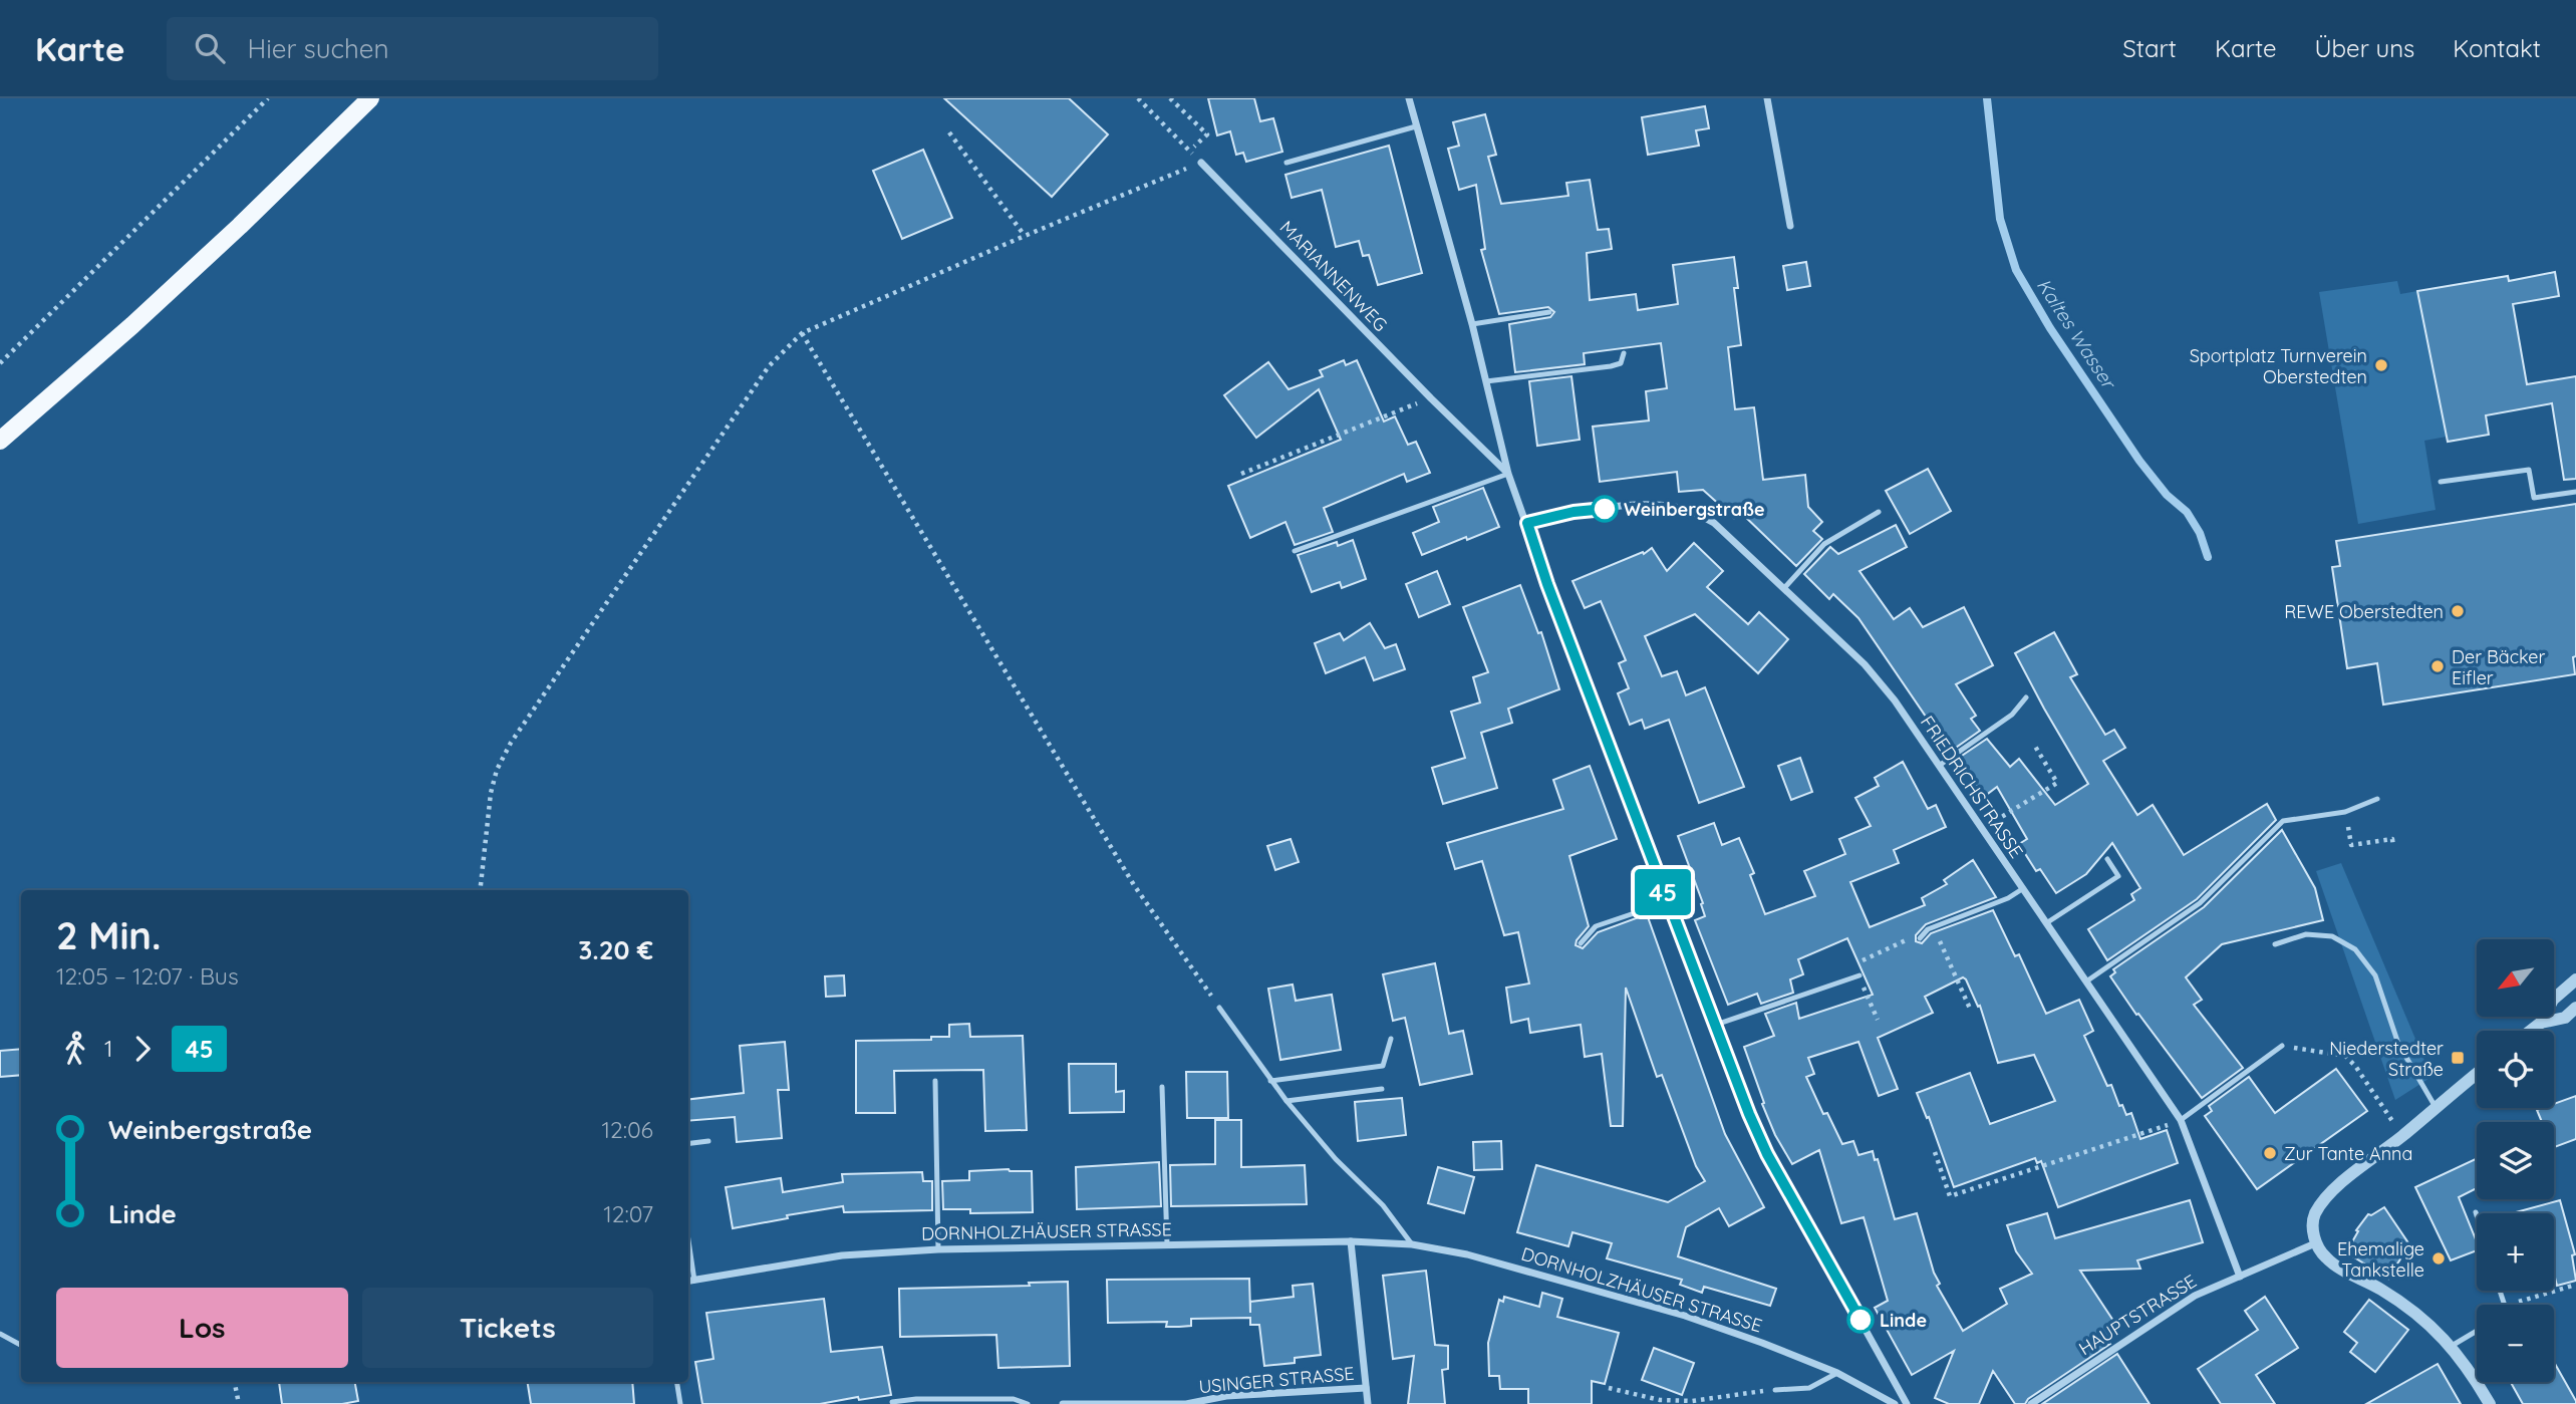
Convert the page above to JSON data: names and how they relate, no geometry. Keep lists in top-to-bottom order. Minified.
{"streets":{"street":["MARIANNENWEG","FRIEDRICHSTRASSE","DORNHOLZHÄUSER STRASSE","HAUPTSTRASSE","USINGER STRASSE"]},"crossings":[["FRIEDRICHSTRASSE","HAUPTSTRASSE"],["DORNHOLZHÄUSER STRASSE","USINGER STRASSE"]],"water":["Kaltes Wasser"],"places":{"other":["Sportplatz Turnverein Oberstedten","Weinbergstraße","REWE Oberstedten","Der Bäcker Eifler","Zur Tante Anna","Ehemalige Tankstelle","Linde"],"transit":["Niederstedter Straße"]},"lines":["bus line 45"],"north":"bottom left","page":{"header":"Karte","search":"Hier suchen","nav":["Start","Karte","Über uns","Kontakt"],"on_map":"45","heading":["2 Min.","12:05 – 12:07 · Bus","3.20 €"],"map_buttons":["+","−"],"legs":["1","45"],"list":[{"name":"Weinbergstraße","value":"12:06"},{"name":"Linde","value":"12:07"}],"buttons":["Los","Tickets"]}}
